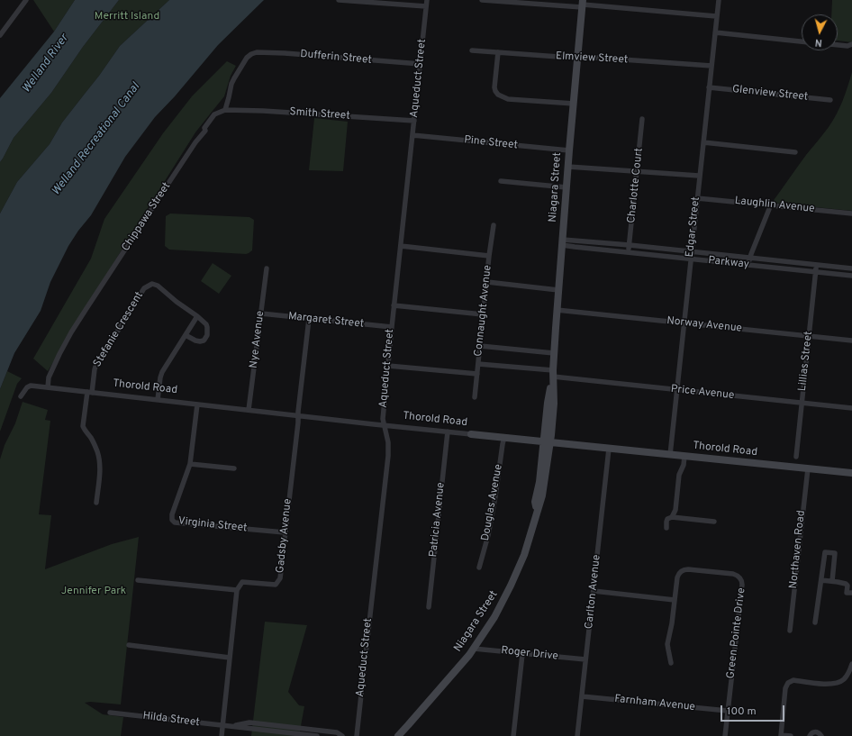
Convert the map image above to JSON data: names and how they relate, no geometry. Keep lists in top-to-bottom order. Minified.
{"streets":{"main road":["Niagara Street","Thorold Road"],"street":["Dufferin Street","Elmview Street","Aqueduct Street","Glenview Street","Smith Street","Pine Street","Charlotte Court","Laughlin Avenue","Chippawa Street","Edgar Street","Parkway","Connaught Avenue","Margaret Street","Norway Avenue","Stefanie Crescent","Nye Avenue","Lillias Street","Price Avenue","Douglas Avenue","Patricia Avenue","Virginia Street","Gadsby Avenue","Northaven Road","Carlton Avenue","Green Pointe Drive","Roger Drive","Farnham Avenue","Hilda Street"]},"crossings":[["Dufferin Street","Aqueduct Street"],["Dufferin Street","Smith Street"],["Dufferin Street","Chippawa Street"],["Elmview Street","Niagara Street"],["Elmview Street","Edgar Street"],["Aqueduct Street","Smith Street"],["Aqueduct Street","Pine Street"],["Aqueduct Street","Margaret Street"],["Aqueduct Street","Thorold Road"],["Glenview Street","Edgar Street"],["Smith Street","Chippawa Street"],["Pine Street","Niagara Street"],["Charlotte Court","Parkway"],["Niagara Street","Parkway"],["Niagara Street","Norway Avenue"],["Niagara Street","Thorold Road"],["Niagara Street","Price Avenue"],["Niagara Street","Roger Drive"],["Laughlin Avenue","Edgar Street"],["Chippawa Street","Thorold Road"],["Edgar Street","Parkway"],["Edgar Street","Norway Avenue"],["Edgar Street","Thorold Road"],["Edgar Street","Price Avenue"],["Parkway","Lillias Street"],["Connaught Avenue","Price Avenue"],["Margaret Street","Nye Avenue"],["Margaret Street","Gadsby Avenue"],["Norway Avenue","Lillias Street"],["Stefanie Crescent","Thorold Road"],["Nye Avenue","Thorold Road"],["Lillias Street","Price Avenue"],["Thorold Road","Douglas Avenue"],["Thorold Road","Patricia Avenue"],["Thorold Road","Virginia Street"],["Thorold Road","Gadsby Avenue"],["Thorold Road","Northaven Road"],["Thorold Road","Carlton Avenue"],["Virginia Street","Gadsby Avenue"],["Carlton Avenue","Roger Drive"],["Carlton Avenue","Farnham Avenue"],["Green Pointe Drive","Farnham Avenue"]],"water":["Welland River","Welland Recreational Canal"],"parks":["Merritt Island","Jennifer Park"],"scale_bar":"100 m","north":"bottom"}
